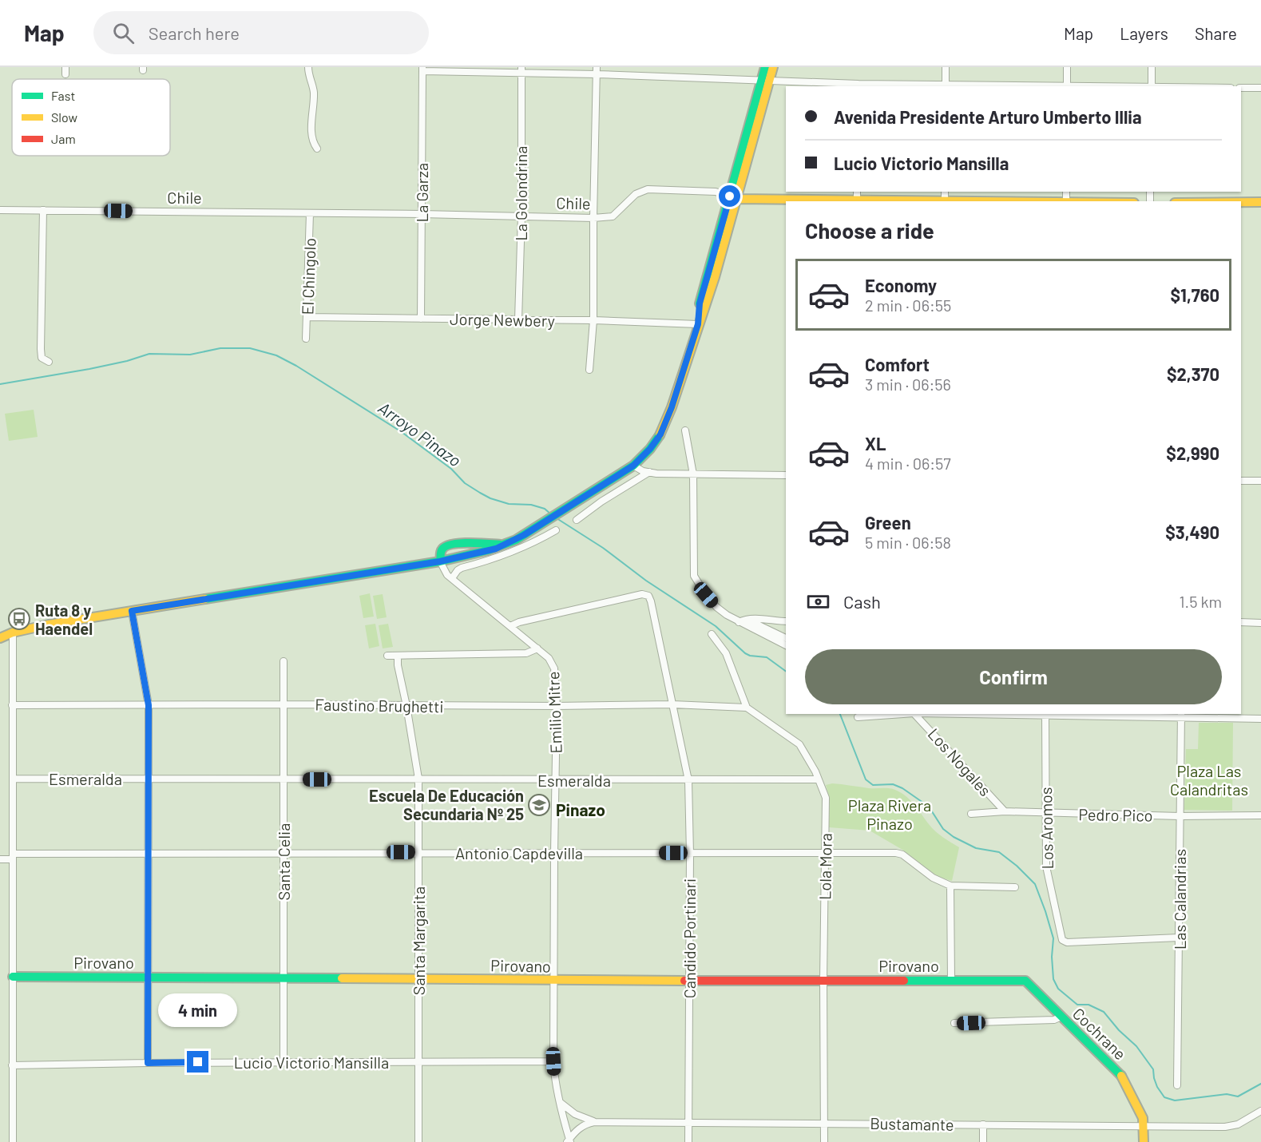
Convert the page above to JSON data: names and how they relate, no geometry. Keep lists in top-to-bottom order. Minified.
{"streets":{"street":["La Garza","La Golondrina","Chile","El Chingolo","Jorge Newbery","Faustino Brughetti","Emilio Mitre","Los Nogales","Esmeralda","Pedro Pico","Los Aromos","Antonio Capdevilla","Santa Celia","Lola Mora","Las Calandrias","Candido Portinari","Santa Margarita","Pirovano","Cochrane","Lucio Victorio Mansilla","Bustamante"]},"crossings":[["La Garza","Chile"],["La Garza","Jorge Newbery"],["La Golondrina","Chile"],["La Golondrina","Jorge Newbery"],["Chile","El Chingolo"],["El Chingolo","Jorge Newbery"],["Faustino Brughetti","Emilio Mitre"],["Faustino Brughetti","Santa Celia"],["Faustino Brughetti","Lola Mora"],["Faustino Brughetti","Candido Portinari"],["Faustino Brughetti","Santa Margarita"],["Emilio Mitre","Esmeralda"],["Emilio Mitre","Antonio Capdevilla"],["Emilio Mitre","Candido Portinari"],["Emilio Mitre","Pirovano"],["Emilio Mitre","Lucio Victorio Mansilla"],["Los Nogales","Pedro Pico"],["Esmeralda","Santa Celia"],["Esmeralda","Lola Mora"],["Esmeralda","Candido Portinari"],["Esmeralda","Santa Margarita"],["Pedro Pico","Los Aromos"],["Pedro Pico","Las Calandrias"],["Los Aromos","Las Calandrias"],["Antonio Capdevilla","Santa Celia"],["Antonio Capdevilla","Lola Mora"],["Antonio Capdevilla","Candido Portinari"],["Antonio Capdevilla","Santa Margarita"],["Santa Celia","Pirovano"],["Santa Celia","Lucio Victorio Mansilla"],["Lola Mora","Pirovano"],["Lola Mora","Bustamante"],["Candido Portinari","Pirovano"],["Candido Portinari","Bustamante"],["Santa Margarita","Pirovano"],["Santa Margarita","Lucio Victorio Mansilla"],["Pirovano","Cochrane"],["Cochrane","Bustamante"]],"districts":["Pinazo"],"water":["Arroyo Pinazo"],"parks":["Plaza Las Calandritas","Plaza Rivera Pinazo"],"places":{"bus stop":["Ruta 8 y Haendel"],"school or university":["Escuela De Educación Secundaria Nº 25"]},"legend":["Fast","Slow","Jam"],"page":{"header":"Map","search":"Search here","nav":["Map","Layers","Share"],"banner":["Avenida Presidente Arturo Umberto Illia","Lucio Victorio Mansilla"],"heading":"Choose a ride","list":[{"name":"Economy","note":"2 min · 06:55","value":"$1,760"},{"name":"Comfort","note":"3 min · 06:56","value":"$2,370"},{"name":"XL","note":"4 min · 06:57","value":"$2,990"},{"name":"Green","note":"5 min · 06:58","value":"$3,490"}],"pay":["Cash","1.5 km"],"buttons":"Confirm","bubble":"4 min"}}
